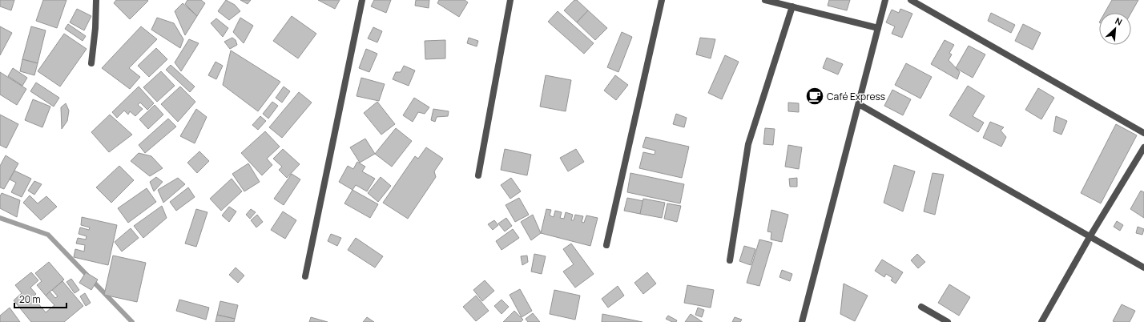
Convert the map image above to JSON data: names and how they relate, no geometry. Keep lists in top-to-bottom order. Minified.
{"places":{"cafe":["Café Express"]},"scale_bar":"20 m","north":"top right"}
